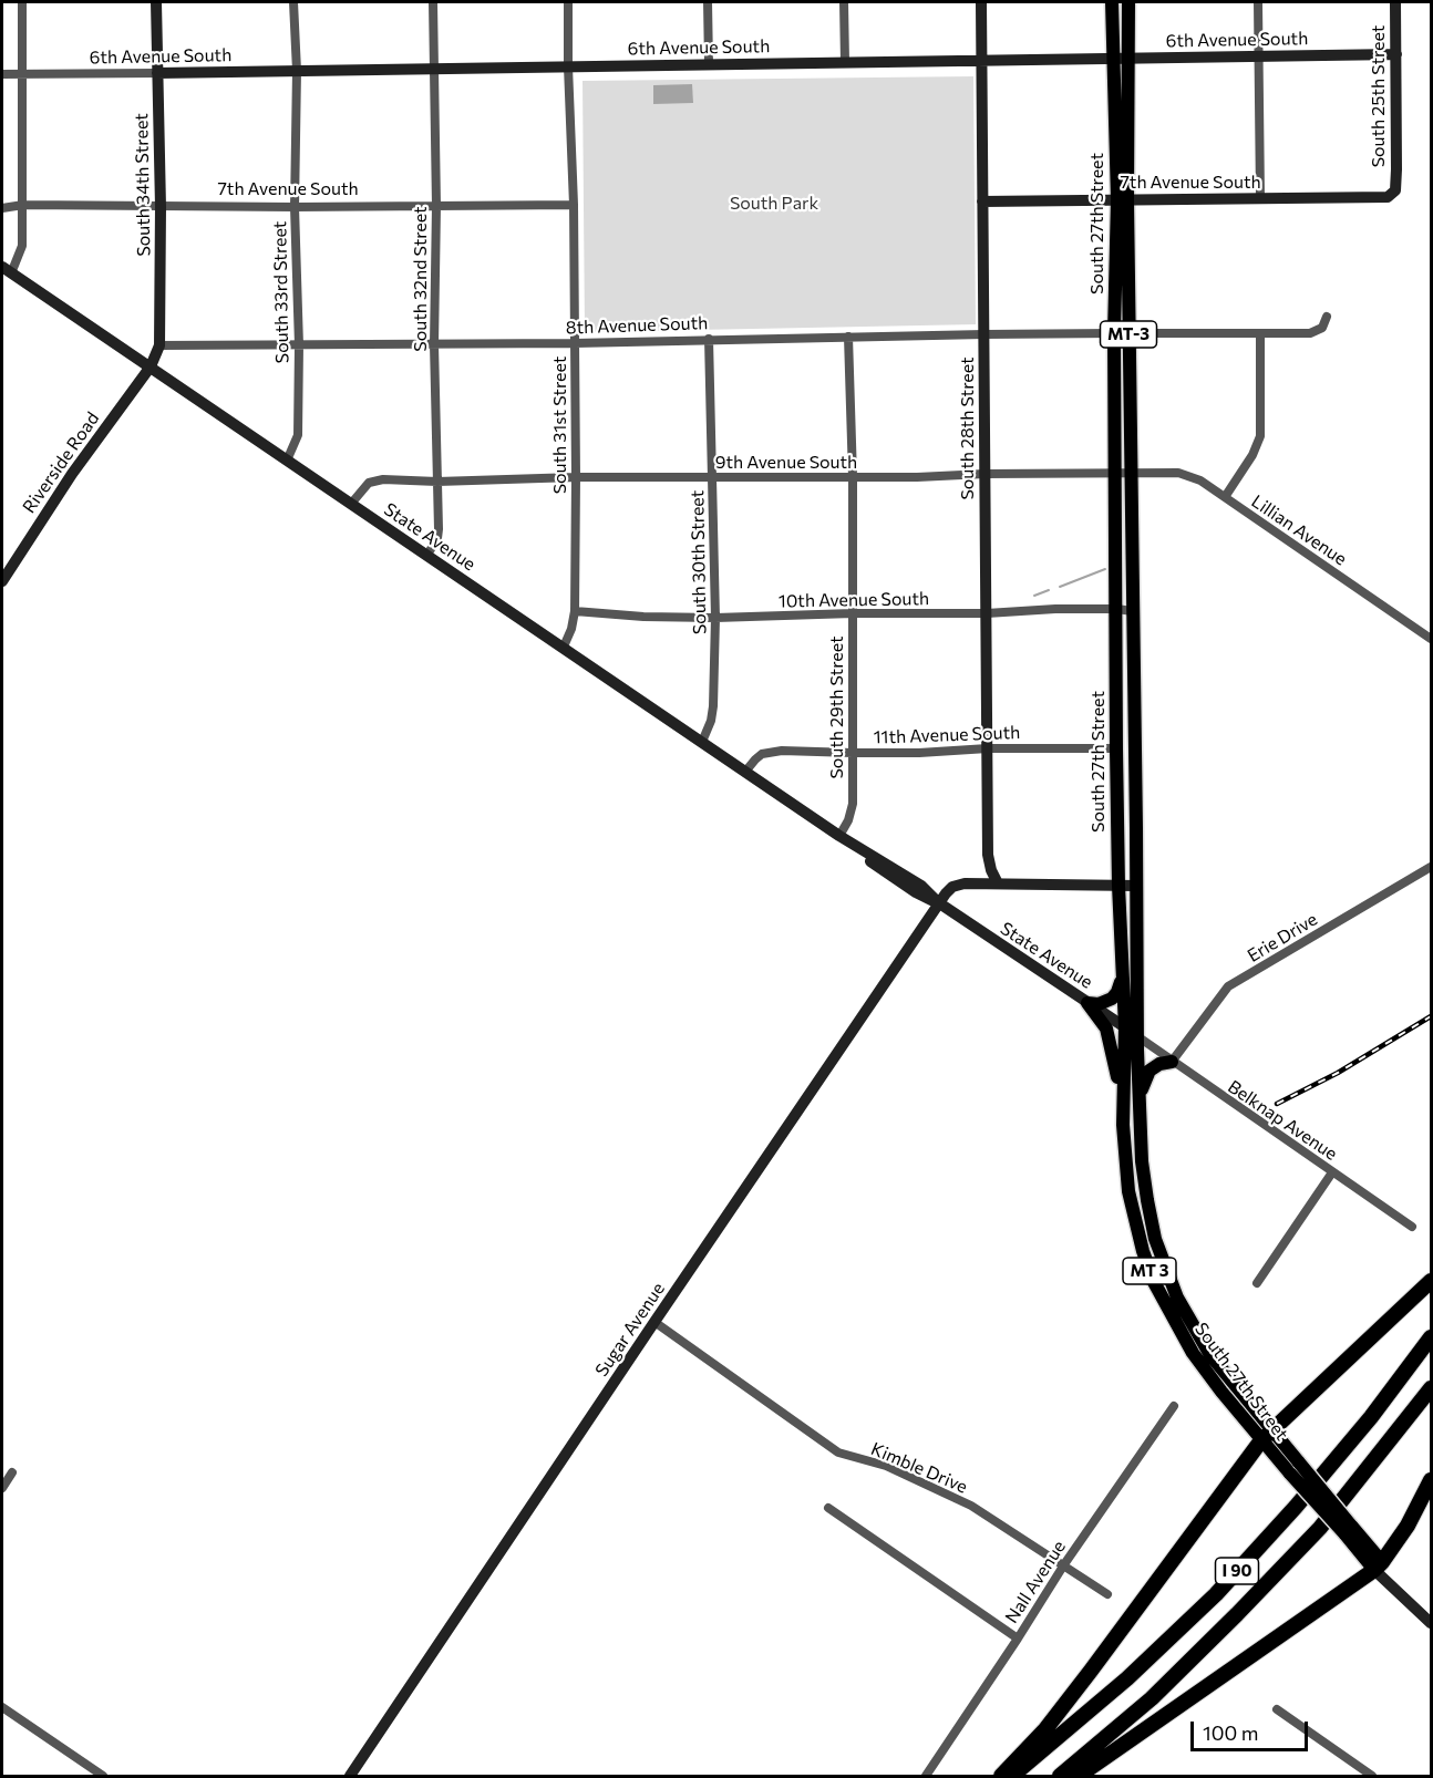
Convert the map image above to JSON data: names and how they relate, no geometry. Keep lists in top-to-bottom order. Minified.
{"streets":{"highway":["I 90"],"main road":["South 27th Street","MT-3","MT 3"],"street":["6th Avenue South","South 25th Street","7th Avenue South","South 34th Street","South 32nd Street","South 33rd Street","8th Avenue South","South 31st Street","South 28th Street","Riverside Road","9th Avenue South","Lillian Avenue","State Avenue","South 30th Street","10th Avenue South","South 29th Street","11th Avenue South","Erie Drive","Belknap Avenue","Sugar Avenue","Kimble Drive","Nall Avenue"]},"crossings":[["6th Avenue South","South 25th Street"],["6th Avenue South","South 34th Street"],["6th Avenue South","South 27th Street"],["6th Avenue South","South 32nd Street"],["6th Avenue South","South 33rd Street"],["6th Avenue South","South 31st Street"],["6th Avenue South","South 28th Street"],["South 25th Street","7th Avenue South"],["7th Avenue South","South 34th Street"],["7th Avenue South","South 27th Street"],["7th Avenue South","South 32nd Street"],["7th Avenue South","South 33rd Street"],["7th Avenue South","South 31st Street"],["7th Avenue South","South 28th Street"],["South 34th Street","8th Avenue South"],["South 34th Street","Riverside Road"],["South 34th Street","State Avenue"],["South 27th Street","8th Avenue South"],["South 27th Street","9th Avenue South"],["South 27th Street","State Avenue"],["South 27th Street","10th Avenue South"],["South 27th Street","11th Avenue South"],["South 27th Street","Belknap Avenue"],["South 32nd Street","8th Avenue South"],["South 32nd Street","9th Avenue South"],["South 32nd Street","State Avenue"],["South 33rd Street","8th Avenue South"],["South 33rd Street","State Avenue"],["8th Avenue South","South 31st Street"],["8th Avenue South","South 28th Street"],["8th Avenue South","South 30th Street"],["8th Avenue South","South 29th Street"],["South 31st Street","9th Avenue South"],["South 31st Street","State Avenue"],["South 31st Street","10th Avenue South"],["South 28th Street","9th Avenue South"],["South 28th Street","10th Avenue South"],["South 28th Street","11th Avenue South"],["Riverside Road","State Avenue"],["9th Avenue South","Lillian Avenue"],["9th Avenue South","State Avenue"],["9th Avenue South","South 30th Street"],["9th Avenue South","South 29th Street"],["State Avenue","South 30th Street"],["State Avenue","South 29th Street"],["State Avenue","11th Avenue South"],["State Avenue","Belknap Avenue"],["State Avenue","Sugar Avenue"],["South 30th Street","10th Avenue South"],["10th Avenue South","South 29th Street"],["South 29th Street","11th Avenue South"],["Erie Drive","Belknap Avenue"],["Sugar Avenue","Kimble Drive"],["Kimble Drive","Nall Avenue"]],"parks":["South Park"],"scale_bar":"100 m"}
